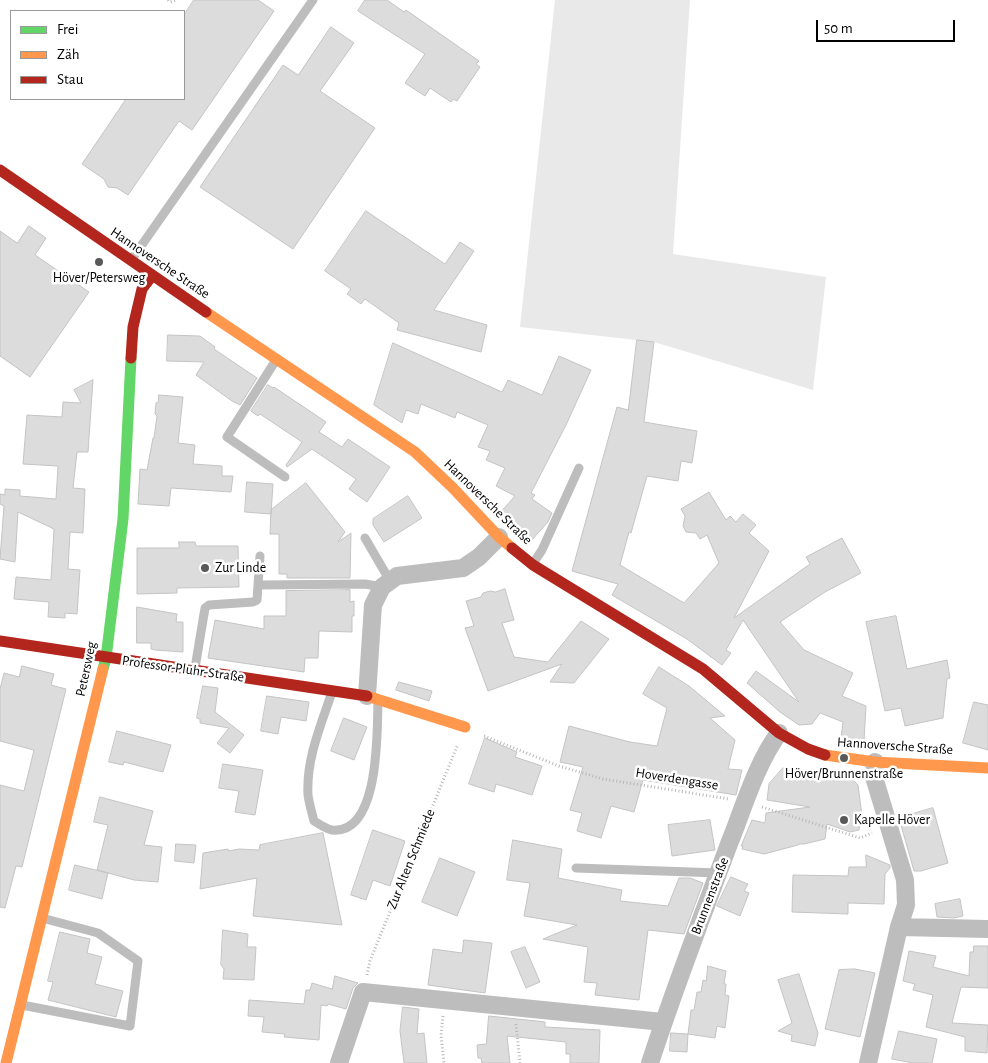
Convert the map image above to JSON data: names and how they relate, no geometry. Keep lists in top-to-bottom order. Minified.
{"streets":{"street":["Hannoversche Straße","Petersweg","Professor-Plühr-Straße","Brunnenstraße"],"path":["Hoverdengasse","Zur Alten Schmiede"]},"crossings":[["Hannoversche Straße","Petersweg"],["Hannoversche Straße","Brunnenstraße"],["Petersweg","Professor-Plühr-Straße"],["Professor-Plühr-Straße","Hoverdengasse"],["Professor-Plühr-Straße","Zur Alten Schmiede"],["Hoverdengasse","Zur Alten Schmiede"],["Hoverdengasse","Brunnenstraße"]],"places":["Höver/Petersweg","Zur Linde","Höver/Brunnenstraße","Kapelle Höver"],"legend":["Frei","Zäh","Stau"],"scale_bar":"50 m"}
